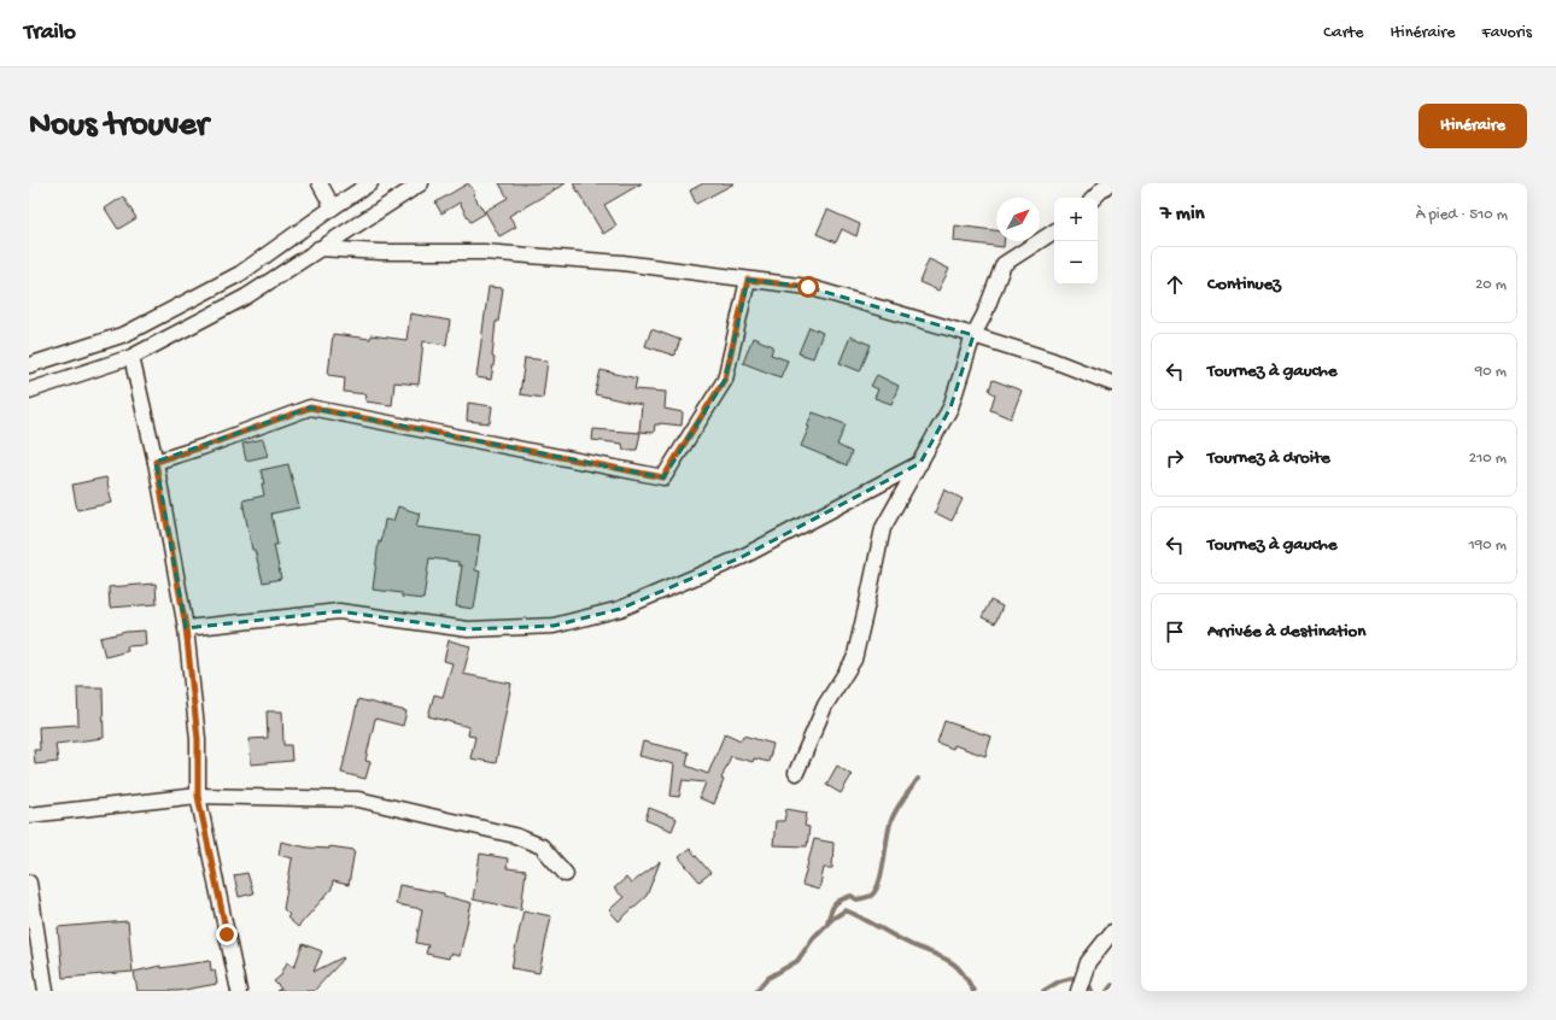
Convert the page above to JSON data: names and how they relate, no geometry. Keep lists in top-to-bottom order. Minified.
{"north":"top right","page":{"header":"Trailo","nav":["Carte","Itinéraire","Favoris"],"buttons":"Itinéraire","title":"Nous trouver","heading":["7 min","À pied · 510 m"],"map_buttons":["+","−"],"list":[["Continuez","20 m"],["Tournez à gauche","90 m"],["Tournez à droite","210 m"],["Tournez à gauche","190 m"],"Arrivée à destination"]}}
